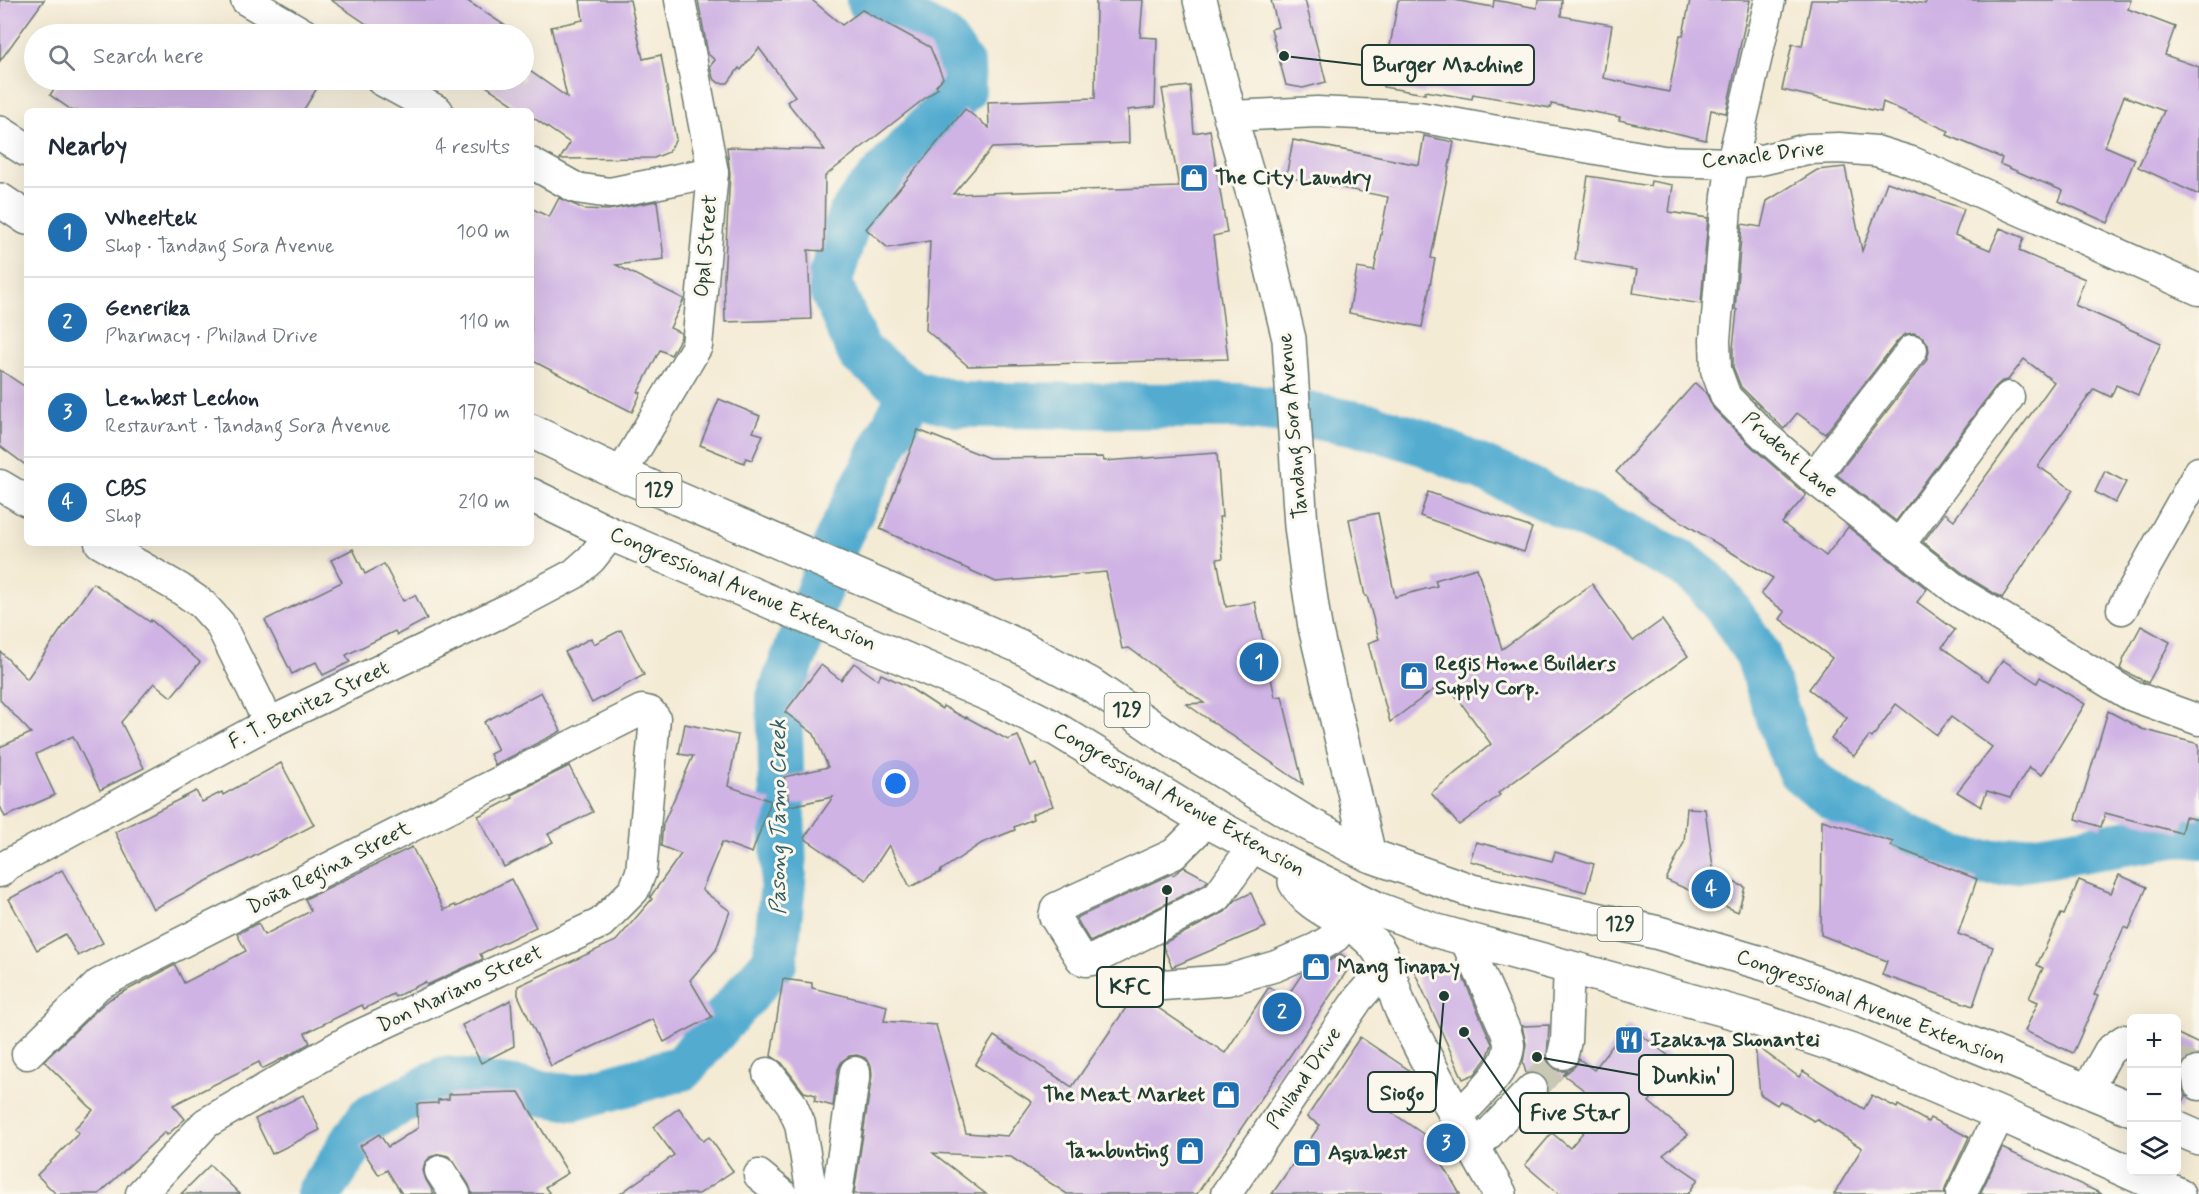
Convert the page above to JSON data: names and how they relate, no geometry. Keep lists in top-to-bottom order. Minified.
{"streets":{"main road":["Tandang Sora Avenue","129","Congressional Avenue Extension"],"street":["Cenacle Drive","Opal Street","Prudent Lane","F. T. Benitez Street","Doña Regina Street","Don Mariano Street","Philand Drive"]},"crossings":[["Cenacle Drive","Tandang Sora Avenue"],["Cenacle Drive","Prudent Lane"],["Opal Street","Congressional Avenue Extension"],["Tandang Sora Avenue","Congressional Avenue Extension"],["Congressional Avenue Extension","F. T. Benitez Street"],["Doña Regina Street","Don Mariano Street"]],"water":["Pasong Tamo Creek"],"places":{"other":["Burger Machine","KFC","Siogo","Five Star","Dunkin'"],"shop":["The City Laundry","Regis Home Builders Supply Corp.","Mang Tinapay","The Meat Market","Tambunting","Aquabest"],"restaurant":["Izakaya Shonantei"]},"page":{"search":"Search here","heading":["Nearby","4 results"],"list":[{"mark":"1","name":"Wheeltek","note":"Shop · Tandang Sora Avenue","value":"100 m"},{"mark":"2","name":"Generika","note":"Pharmacy · Philand Drive","value":"110 m"},{"mark":"3","name":"Lembest Lechon","note":"Restaurant · Tandang Sora Avenue","value":"170 m"},{"mark":"4","name":"CBS","note":"Shop","value":"210 m"}],"pins":["1","4","2","3"],"map_buttons":["+","−"]}}
